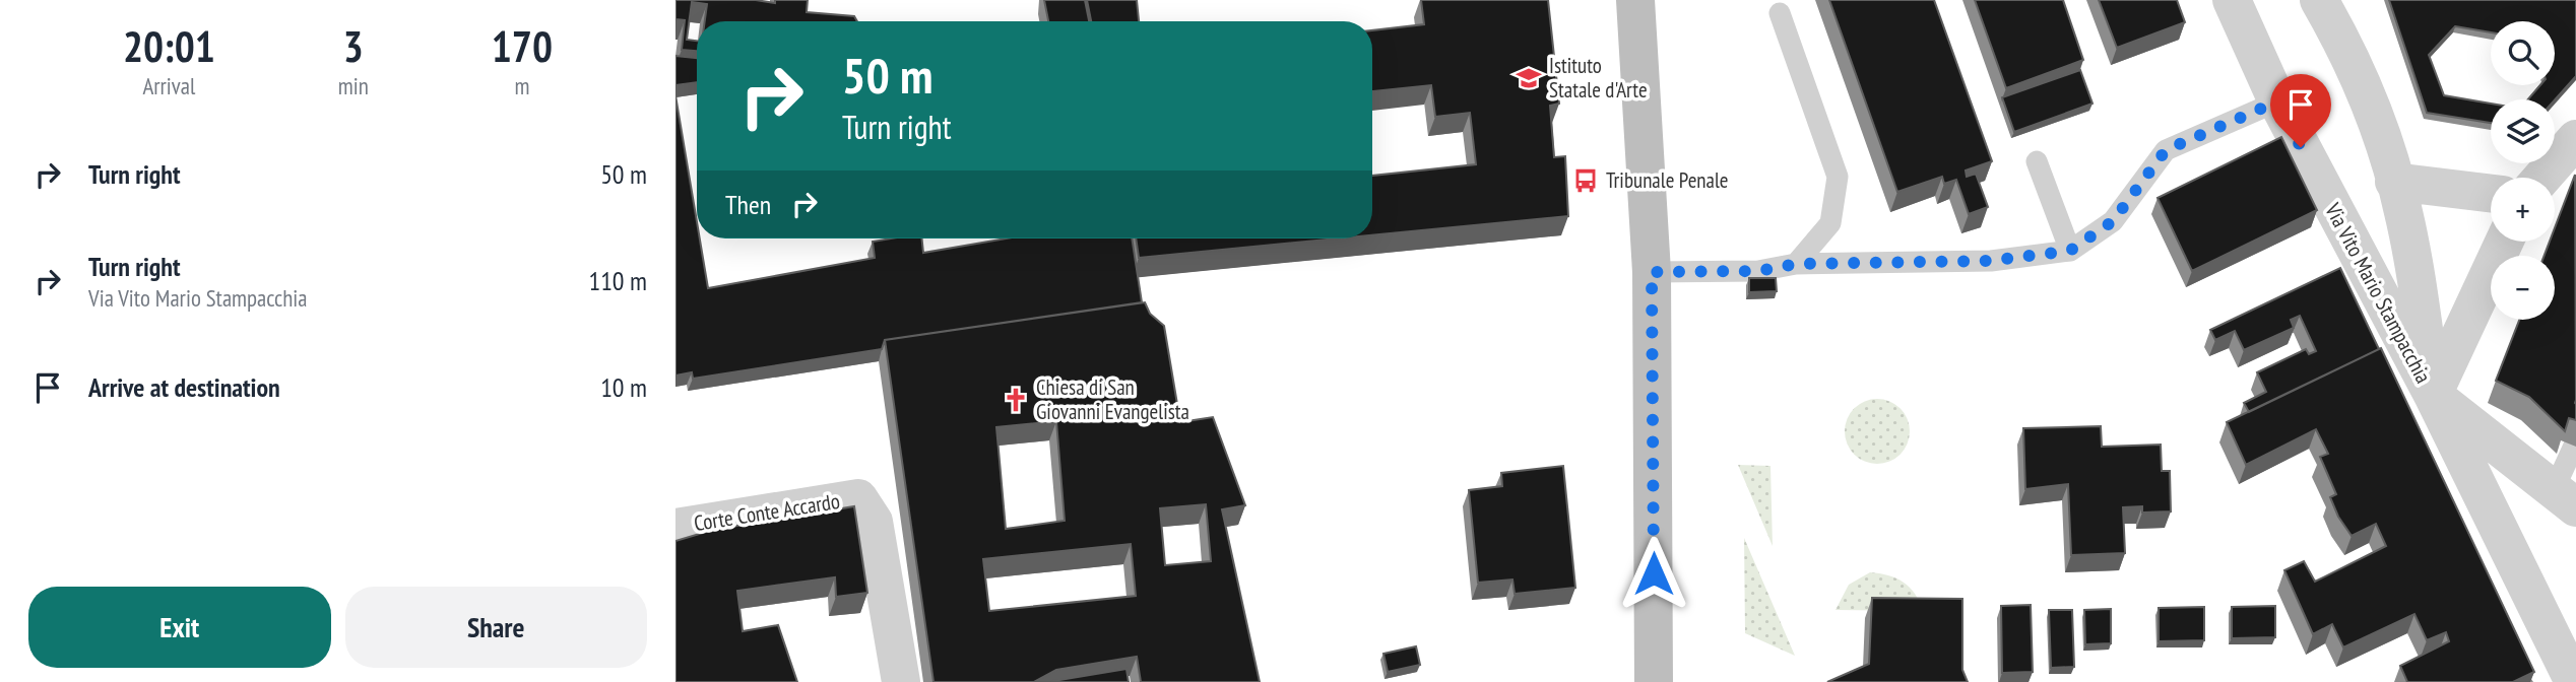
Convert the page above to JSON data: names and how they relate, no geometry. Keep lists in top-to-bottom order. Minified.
{"streets":{"street":["Via Vito Mario Stampacchia","Corte Conte Accardo"]},"places":{"school or university":["Istituto Statale d'Arte"],"bus stop":["Tribunale Penale"],"church":["Chiesa di San Giovanni Evangelista"]},"page":{"eta":["20:01","Arrival","3","min","170","m"],"map_buttons":["+","−"],"turn":["50 m","Turn right"],"list":[{"name":"Turn right","value":"50 m"},{"name":"Turn right","note":"Via Vito Mario Stampacchia","value":"110 m"},{"name":"Arrive at destination","value":"10 m"}],"then":"Then","buttons":["Exit","Share"]}}
